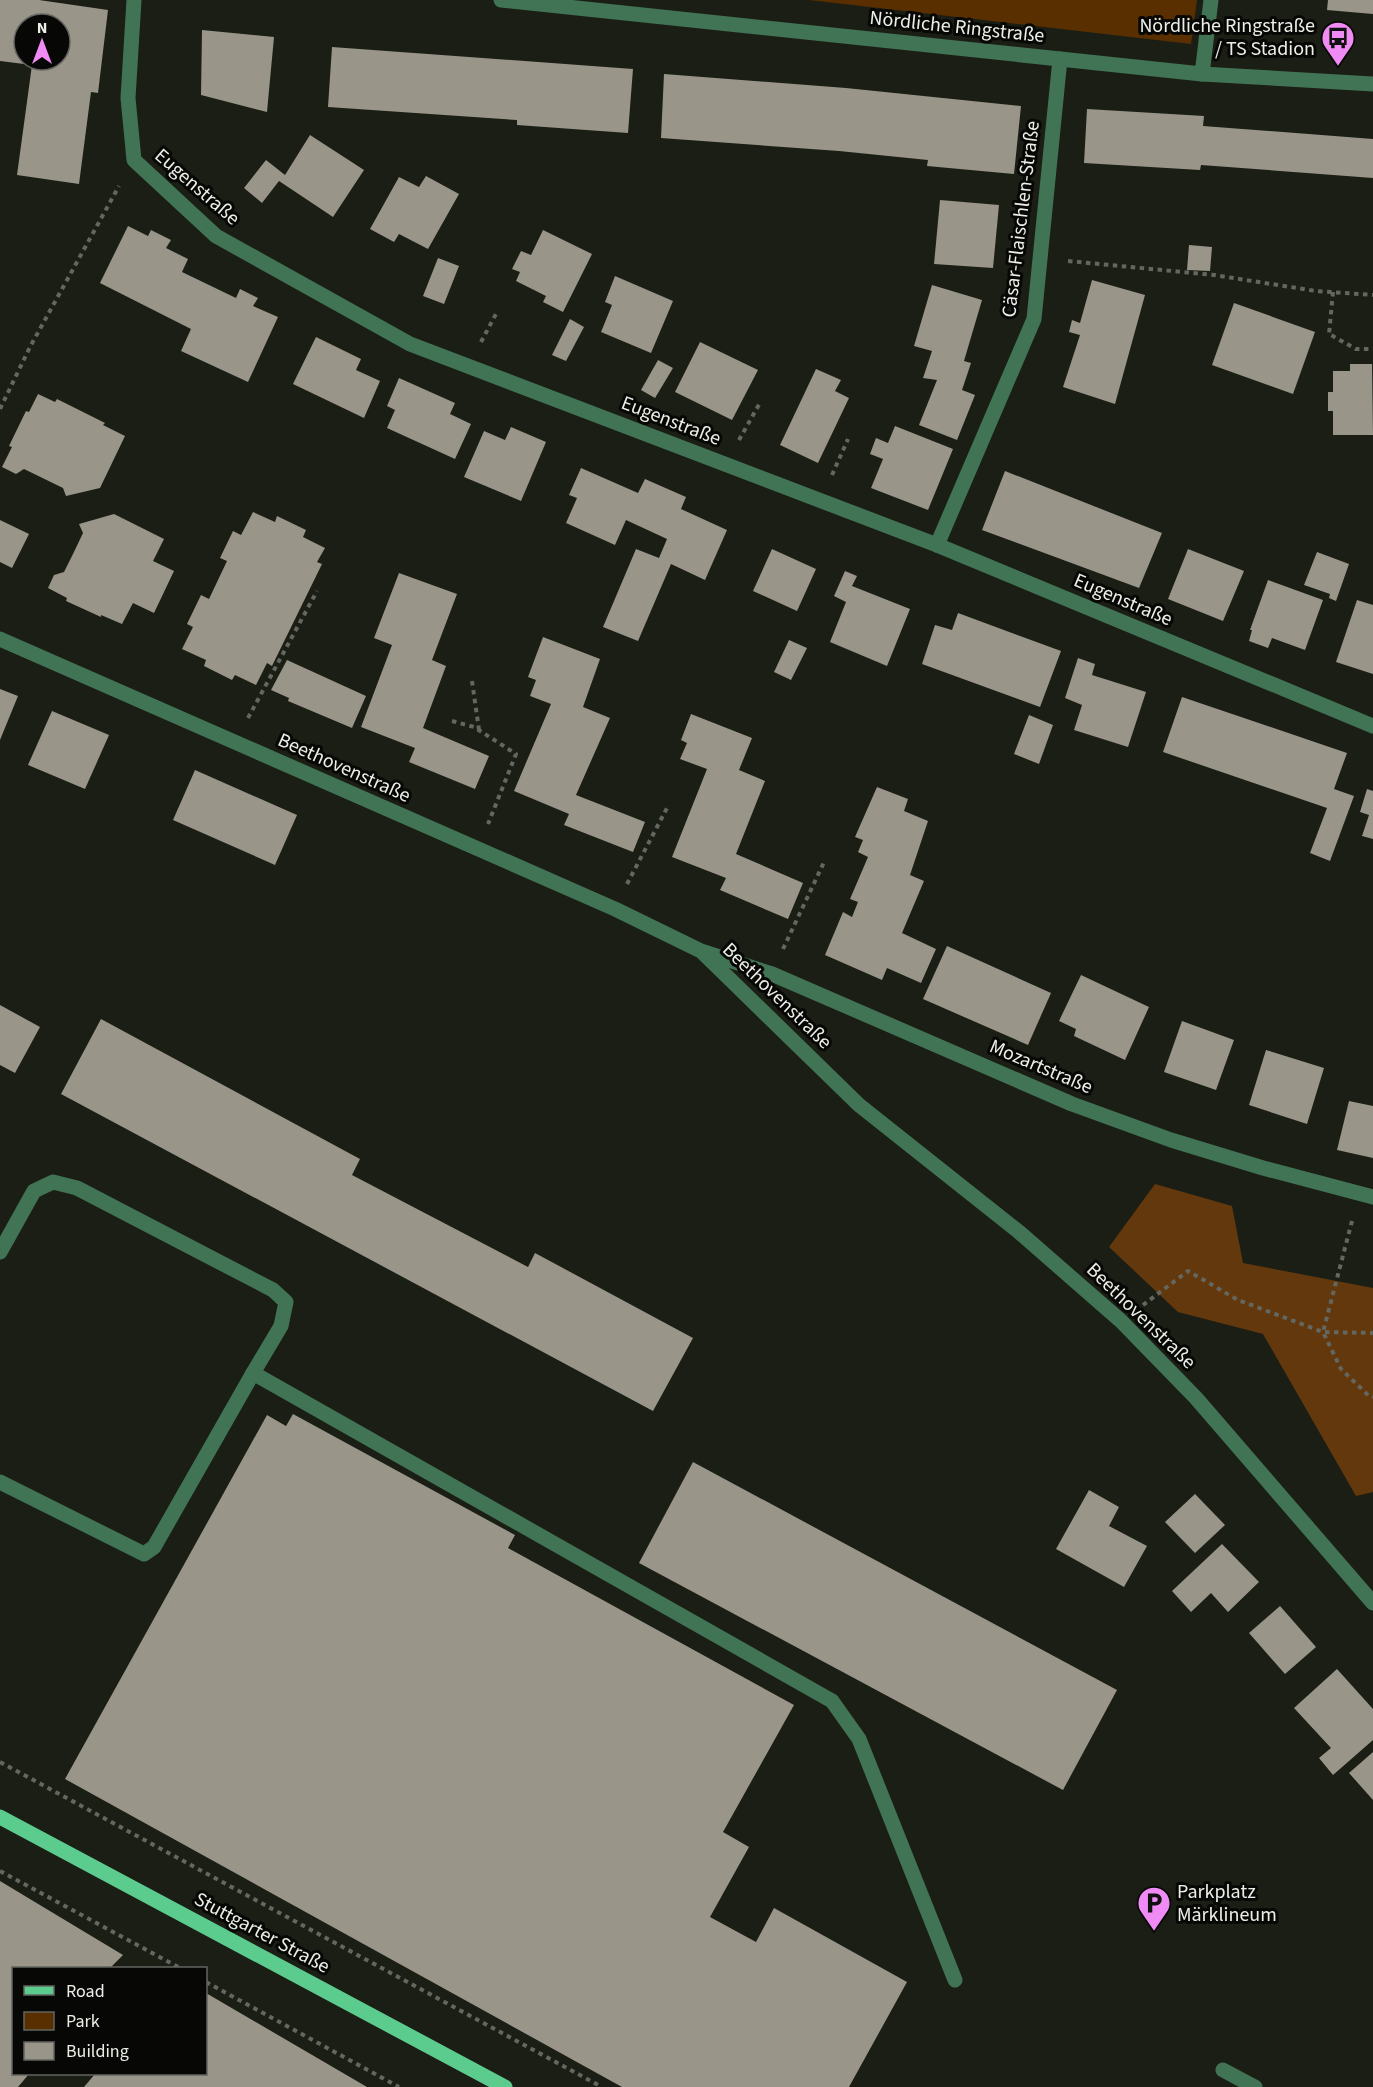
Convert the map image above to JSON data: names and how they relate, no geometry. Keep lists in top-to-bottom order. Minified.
{"streets":{"main road":["Stuttgarter Straße"],"street":["Nördliche Ringstraße","Eugenstraße","Cäsar-Flaischlen-Straße","Beethovenstraße","Mozartstraße"]},"crossings":[["Nördliche Ringstraße","Cäsar-Flaischlen-Straße"],["Eugenstraße","Cäsar-Flaischlen-Straße"],["Beethovenstraße","Mozartstraße"]],"places":{"bus stop":["Nördliche Ringstraße / TS Stadion"],"parking":["Parkplatz Märklineum"]},"legend":["Road","Park","Building"],"north":"top"}
